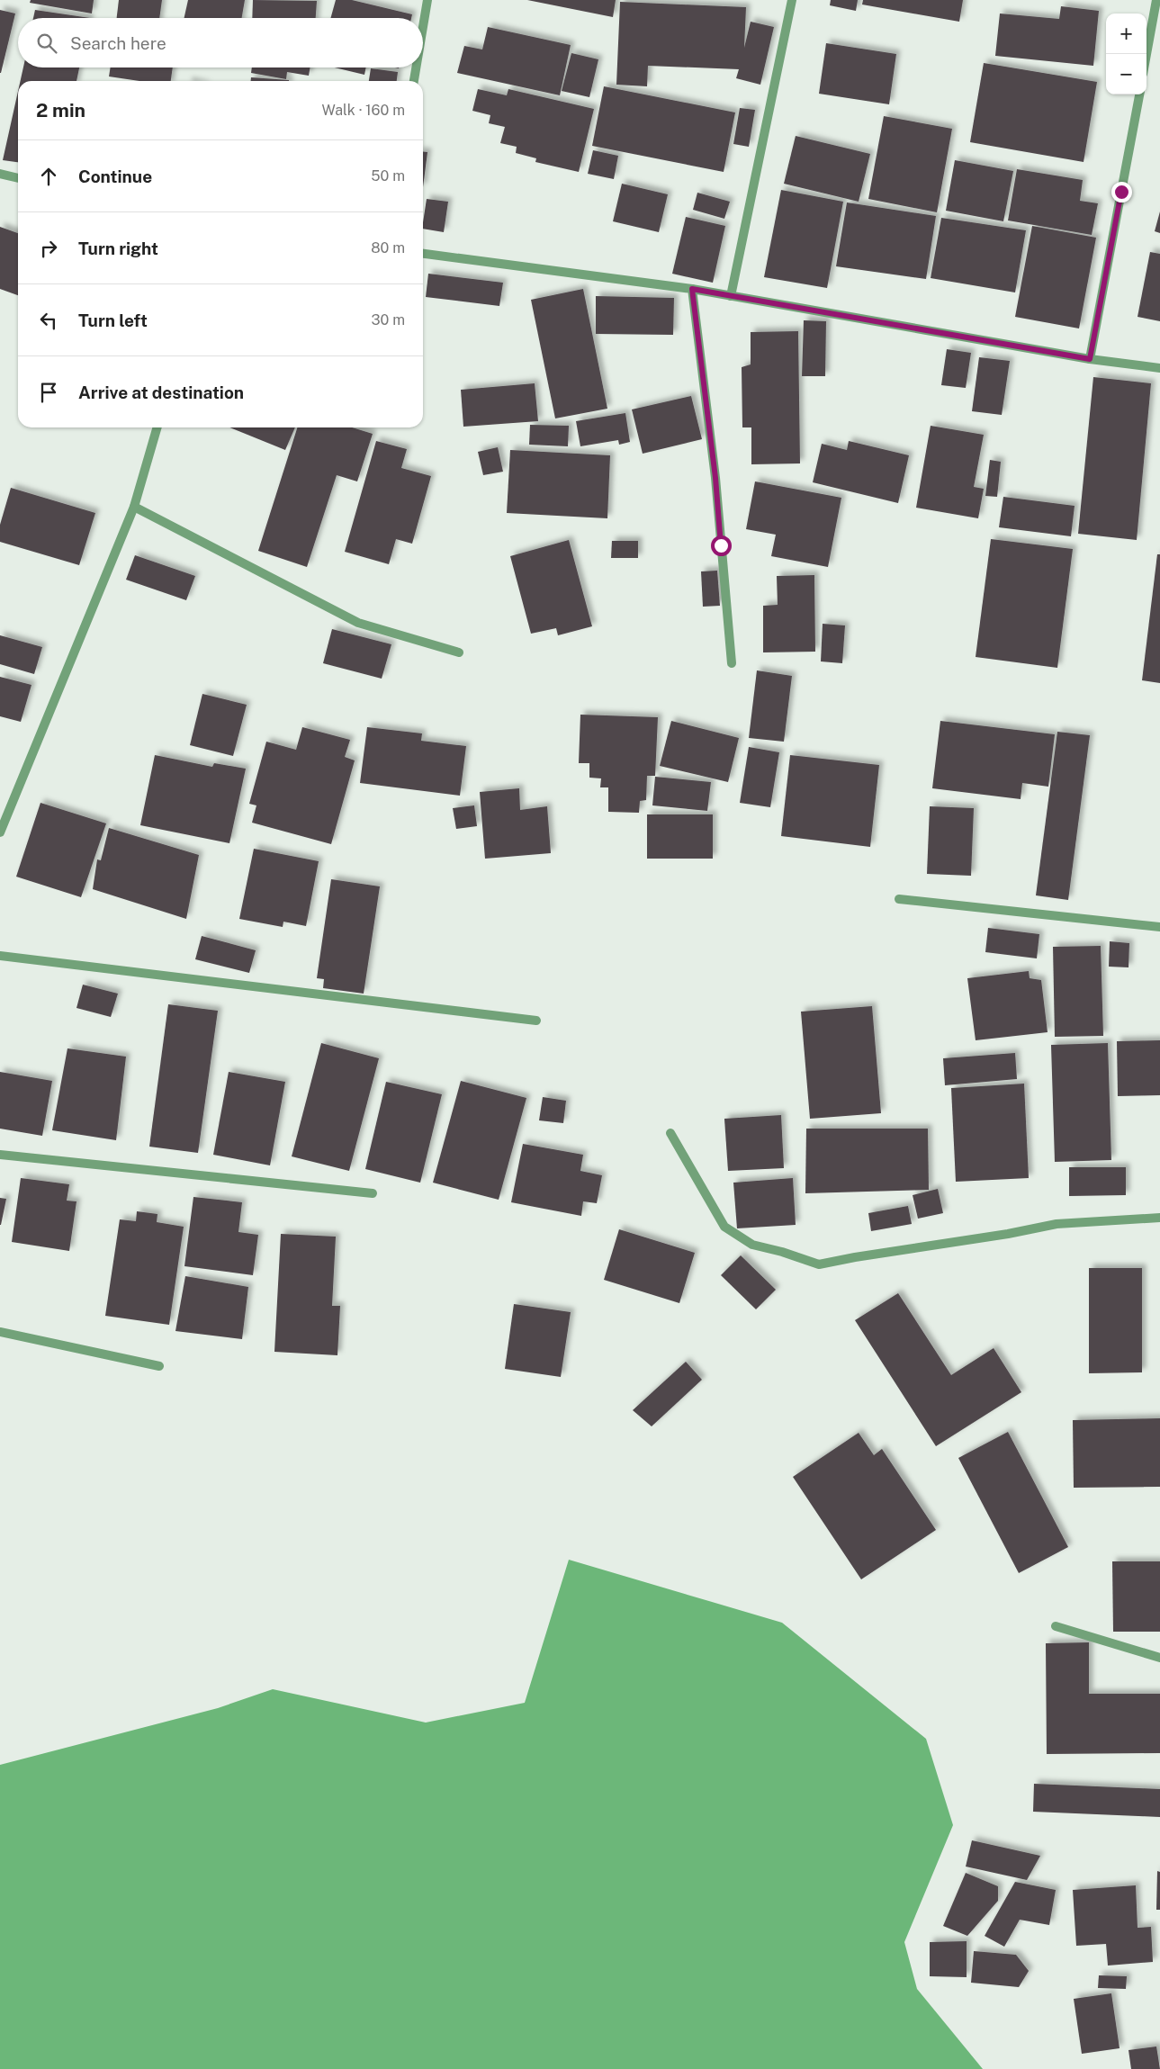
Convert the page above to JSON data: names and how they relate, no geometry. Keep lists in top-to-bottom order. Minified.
{"page":{"map_buttons":["+","−"],"search":"Search here","heading":["2 min","Walk · 160 m"],"list":[["Continue","50 m"],["Turn right","80 m"],["Turn left","30 m"],"Arrive at destination"]}}
